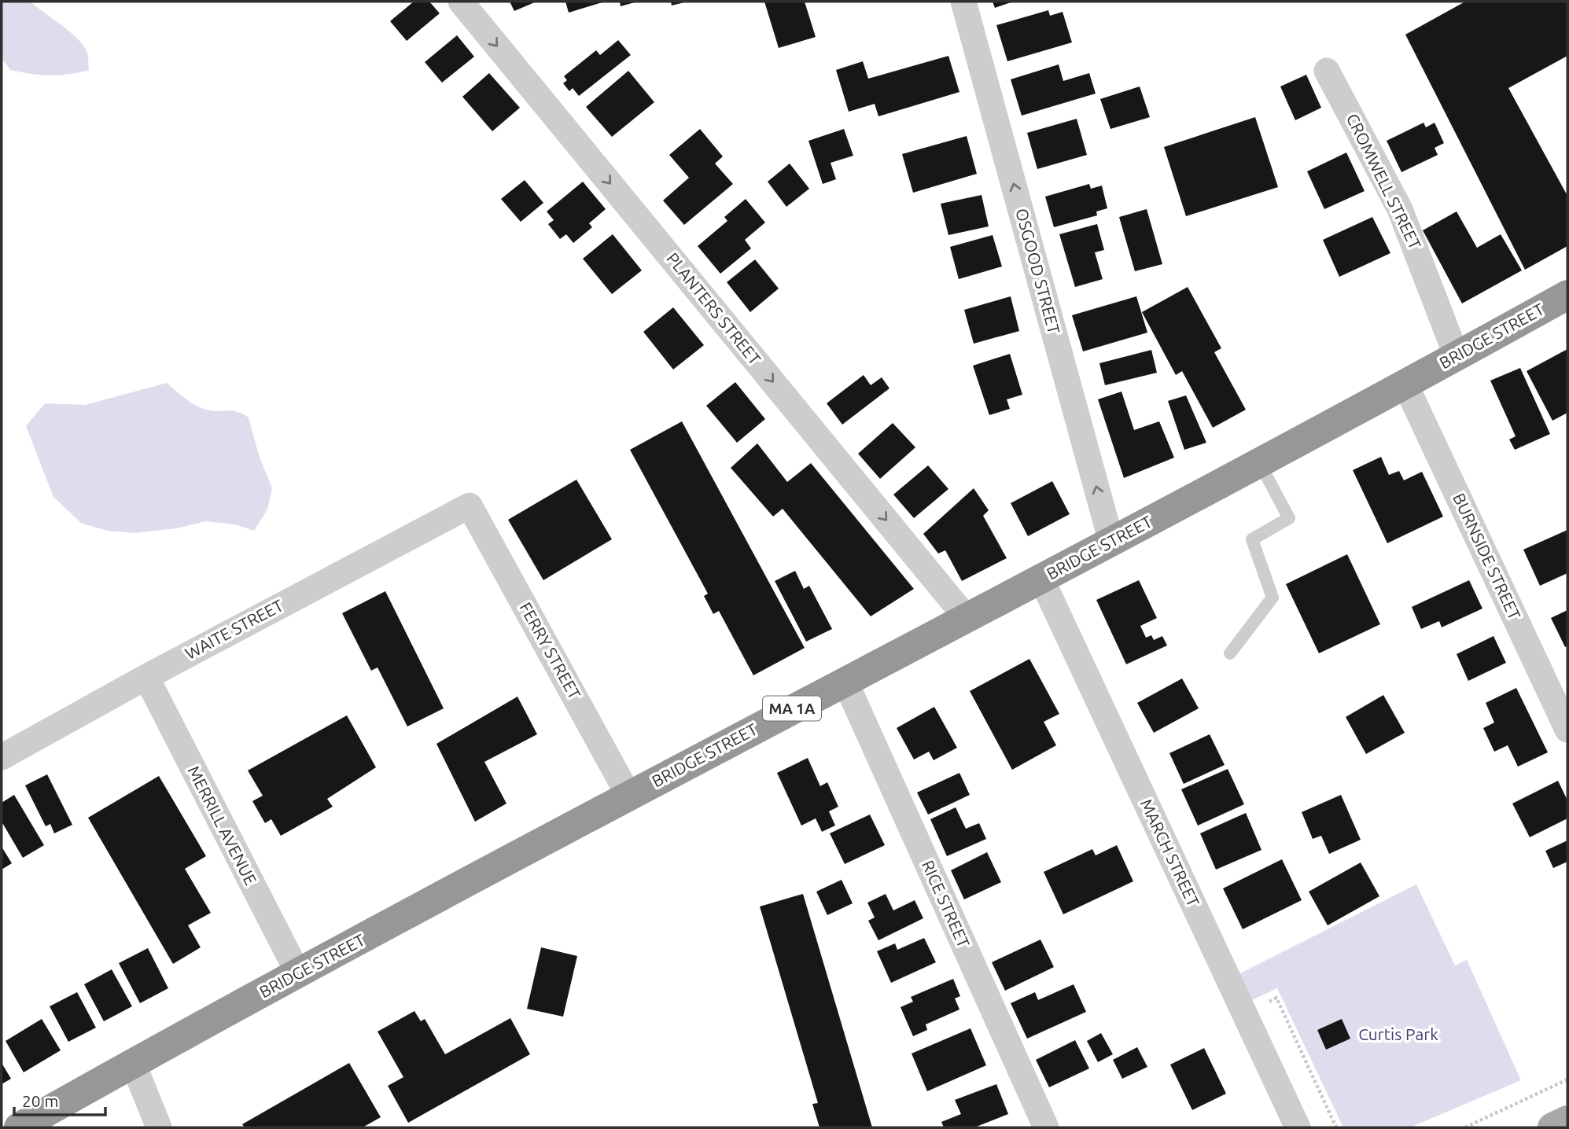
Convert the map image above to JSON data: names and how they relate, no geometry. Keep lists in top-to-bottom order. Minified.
{"streets":{"highway":["BRIDGE STREET","MA 1A"],"street":["CROMWELL STREET","OSGOOD STREET","PLANTERS STREET","BURNSIDE STREET","WAITE STREET","FERRY STREET","MERRILL AVENUE","MARCH STREET","RICE STREET"]},"crossings":[["CROMWELL STREET","BRIDGE STREET"],["OSGOOD STREET","BRIDGE STREET"],["PLANTERS STREET","BRIDGE STREET"],["BRIDGE STREET","BURNSIDE STREET"],["BRIDGE STREET","FERRY STREET"],["BRIDGE STREET","MERRILL AVENUE"],["BRIDGE STREET","MARCH STREET"],["BRIDGE STREET","RICE STREET"],["WAITE STREET","FERRY STREET"],["WAITE STREET","MERRILL AVENUE"]],"one_way":["OSGOOD STREET","PLANTERS STREET"],"parks":["Curtis Park"],"scale_bar":"20 m"}
